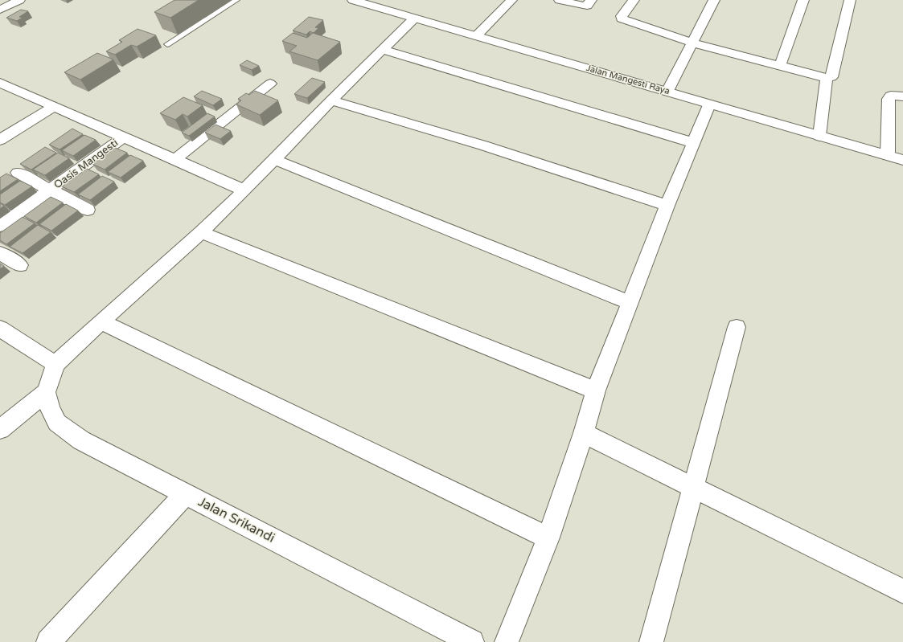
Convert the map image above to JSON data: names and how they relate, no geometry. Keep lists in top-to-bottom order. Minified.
{"streets":{"street":["Jalan Mangesti Raya","Oasis Mangesti","Jalan Srikandi"]}}
